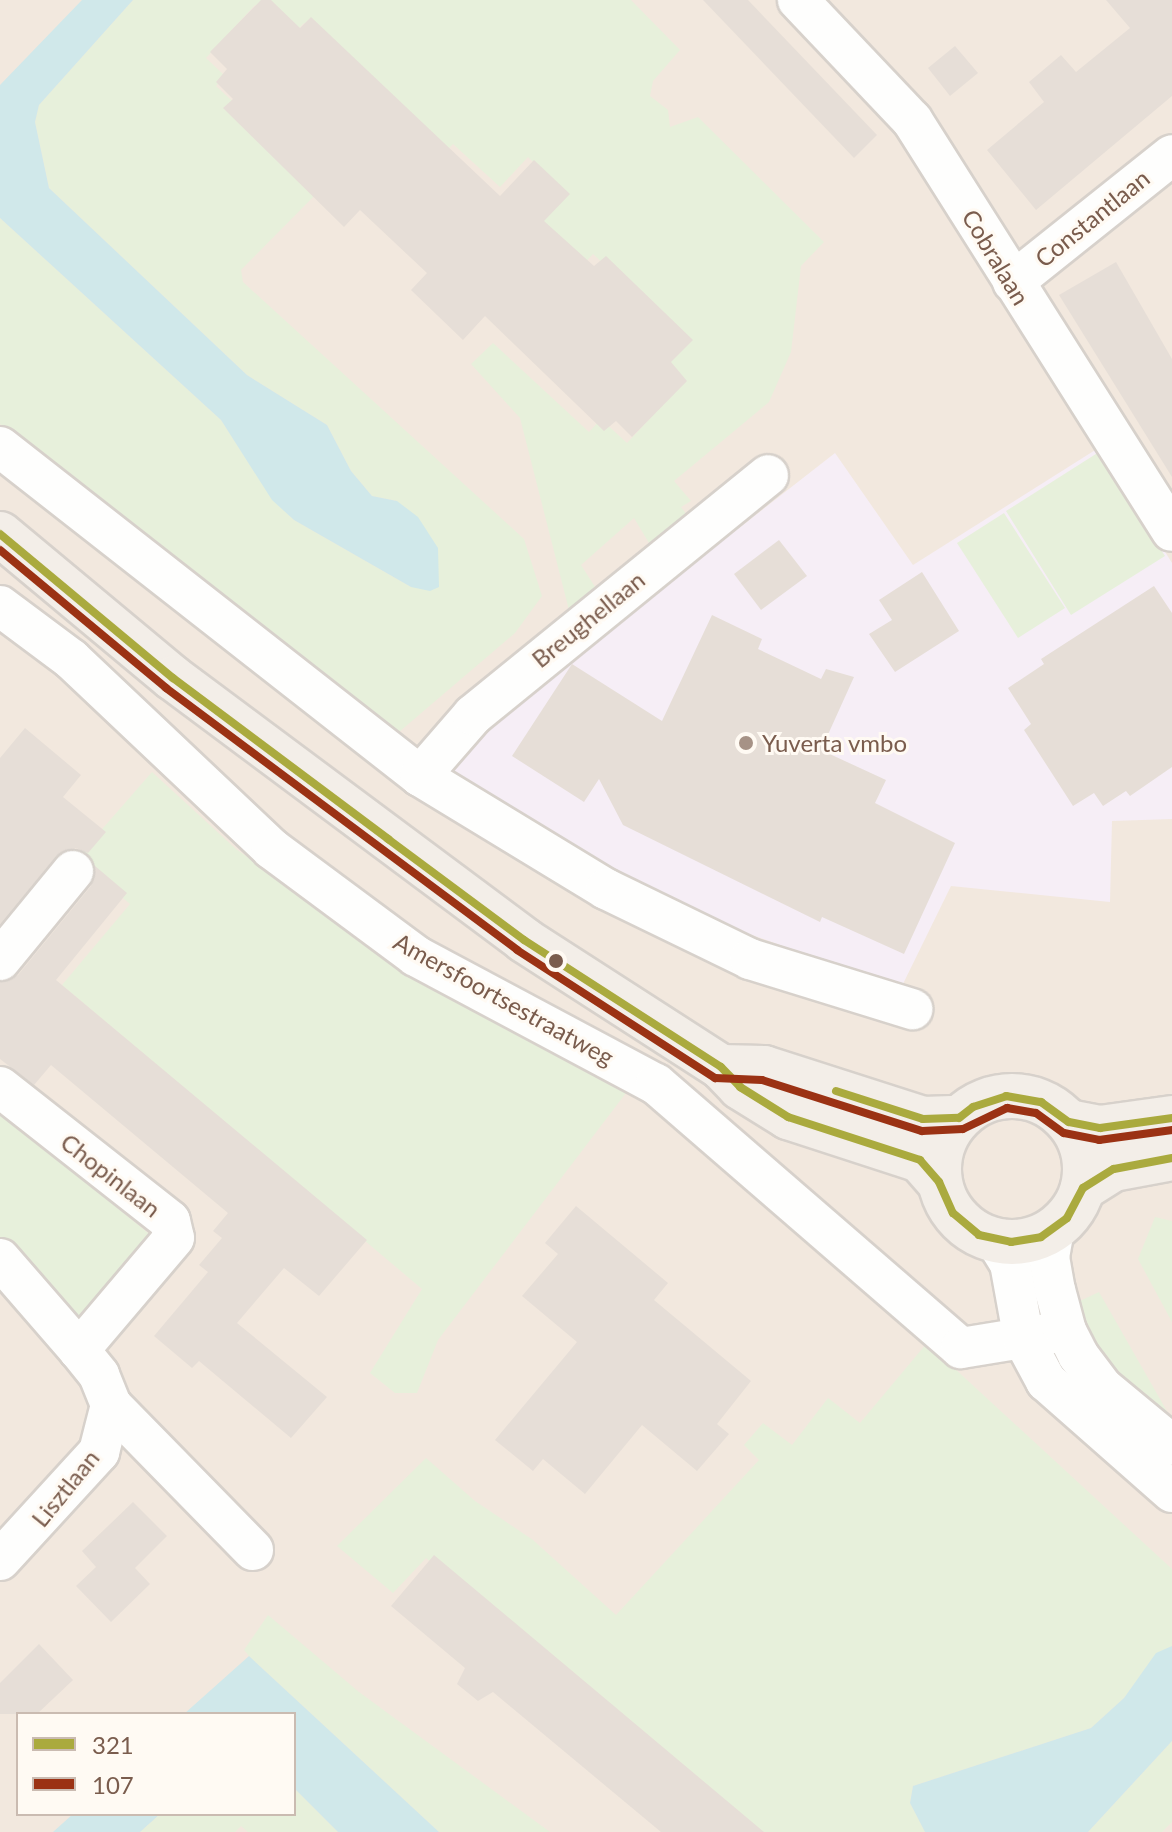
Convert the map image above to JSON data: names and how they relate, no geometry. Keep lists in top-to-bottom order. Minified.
{"streets":{"street":["Constantlaan","Cobralaan","Breughellaan","Amersfoortsestraatweg","Chopinlaan","Lisztlaan"]},"crossings":[["Constantlaan","Cobralaan"]],"places":["Yuverta vmbo"],"lines":["transit line 321","transit line 107"],"legend":["321","107"]}
